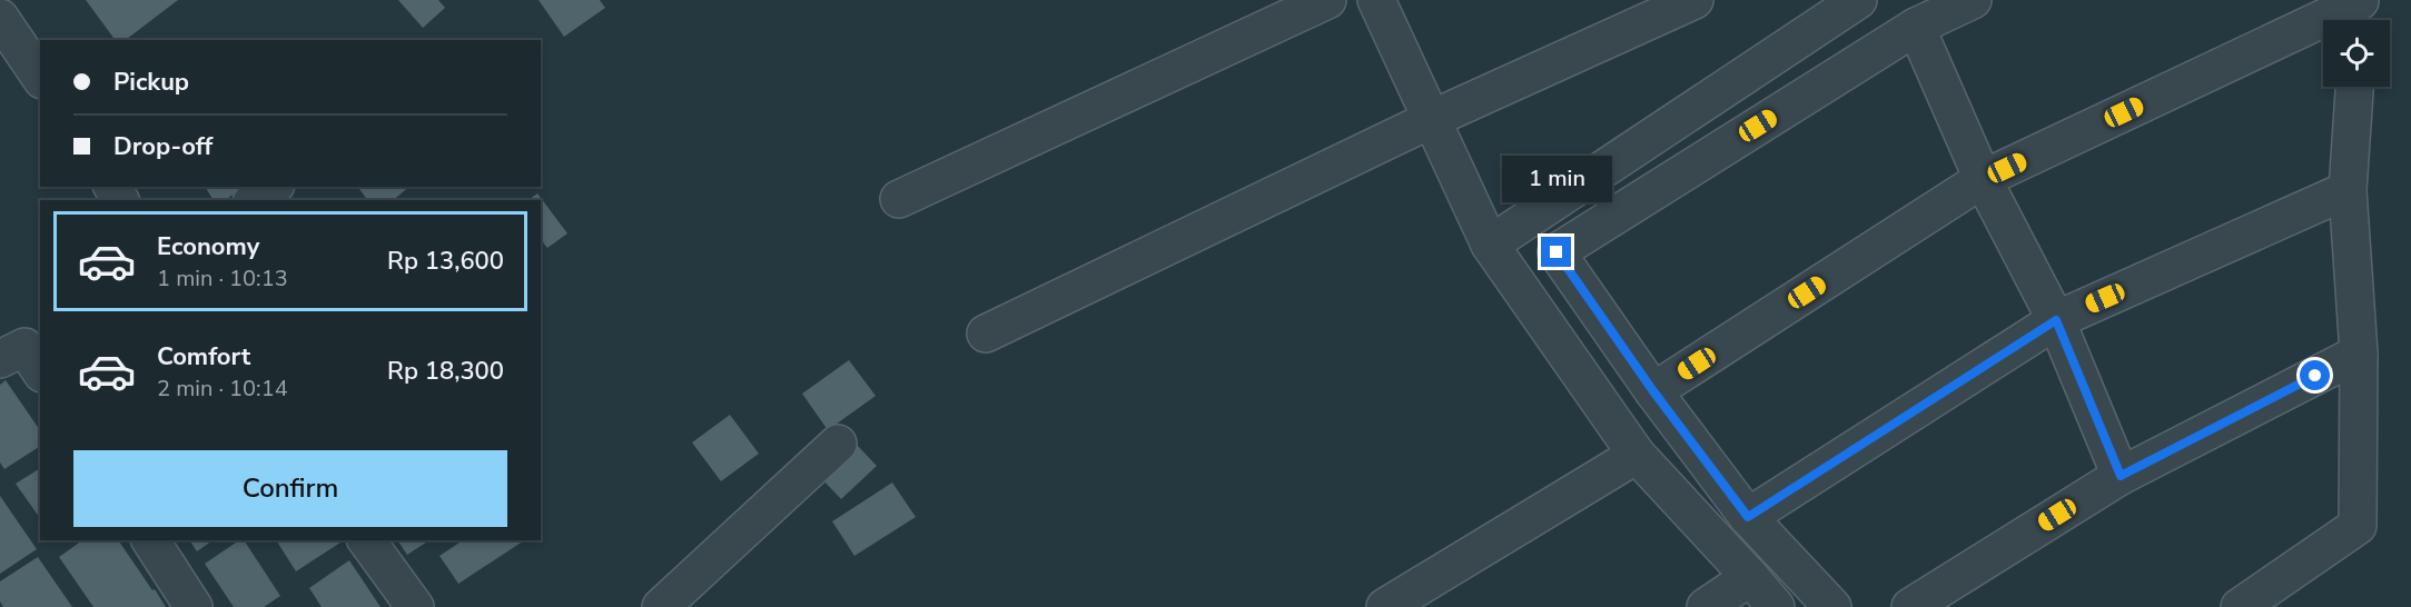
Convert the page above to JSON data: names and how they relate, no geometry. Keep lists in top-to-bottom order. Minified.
{"page":{"banner":["Pickup","Drop-off"],"bubble":"1 min","list":[{"name":"Economy","note":"1 min · 10:13","value":"Rp 13,600"},{"name":"Comfort","note":"2 min · 10:14","value":"Rp 18,300"}],"buttons":"Confirm"}}
